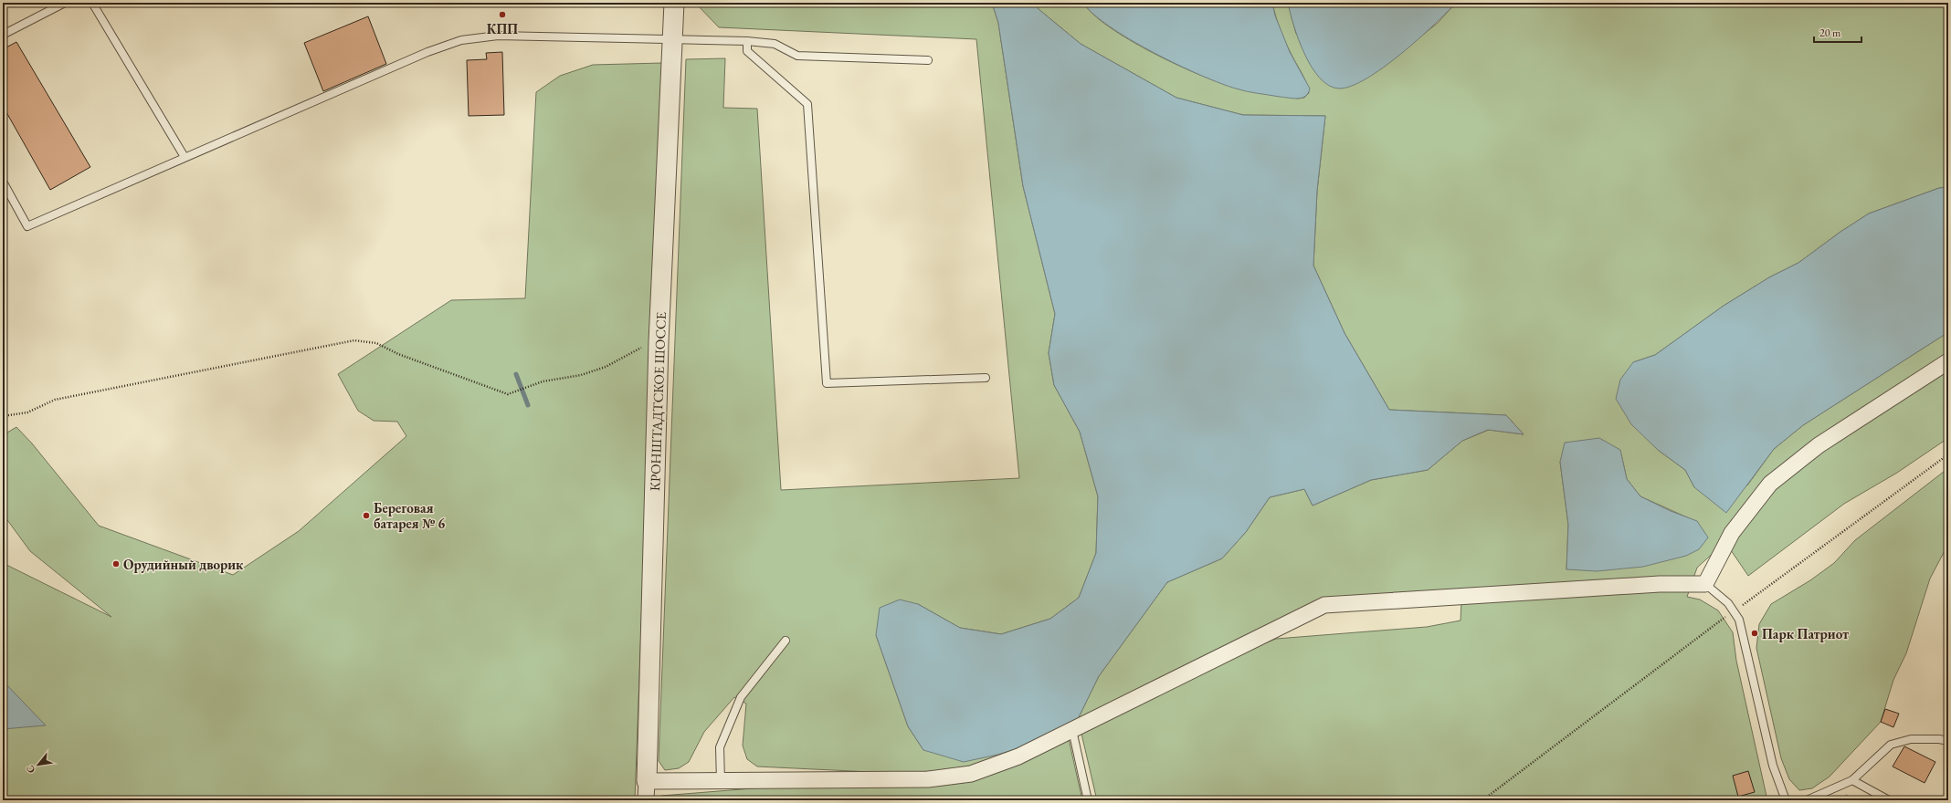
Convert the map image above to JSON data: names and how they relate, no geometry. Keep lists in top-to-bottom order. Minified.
{"streets":{"street":["КРОНШТАДТСКОЕ ШОССЕ"]},"places":["КПП","Береговая батарея № 6","Орудийный дворик","Парк Патриот"],"scale_bar":"20 m","north":"bottom left"}
